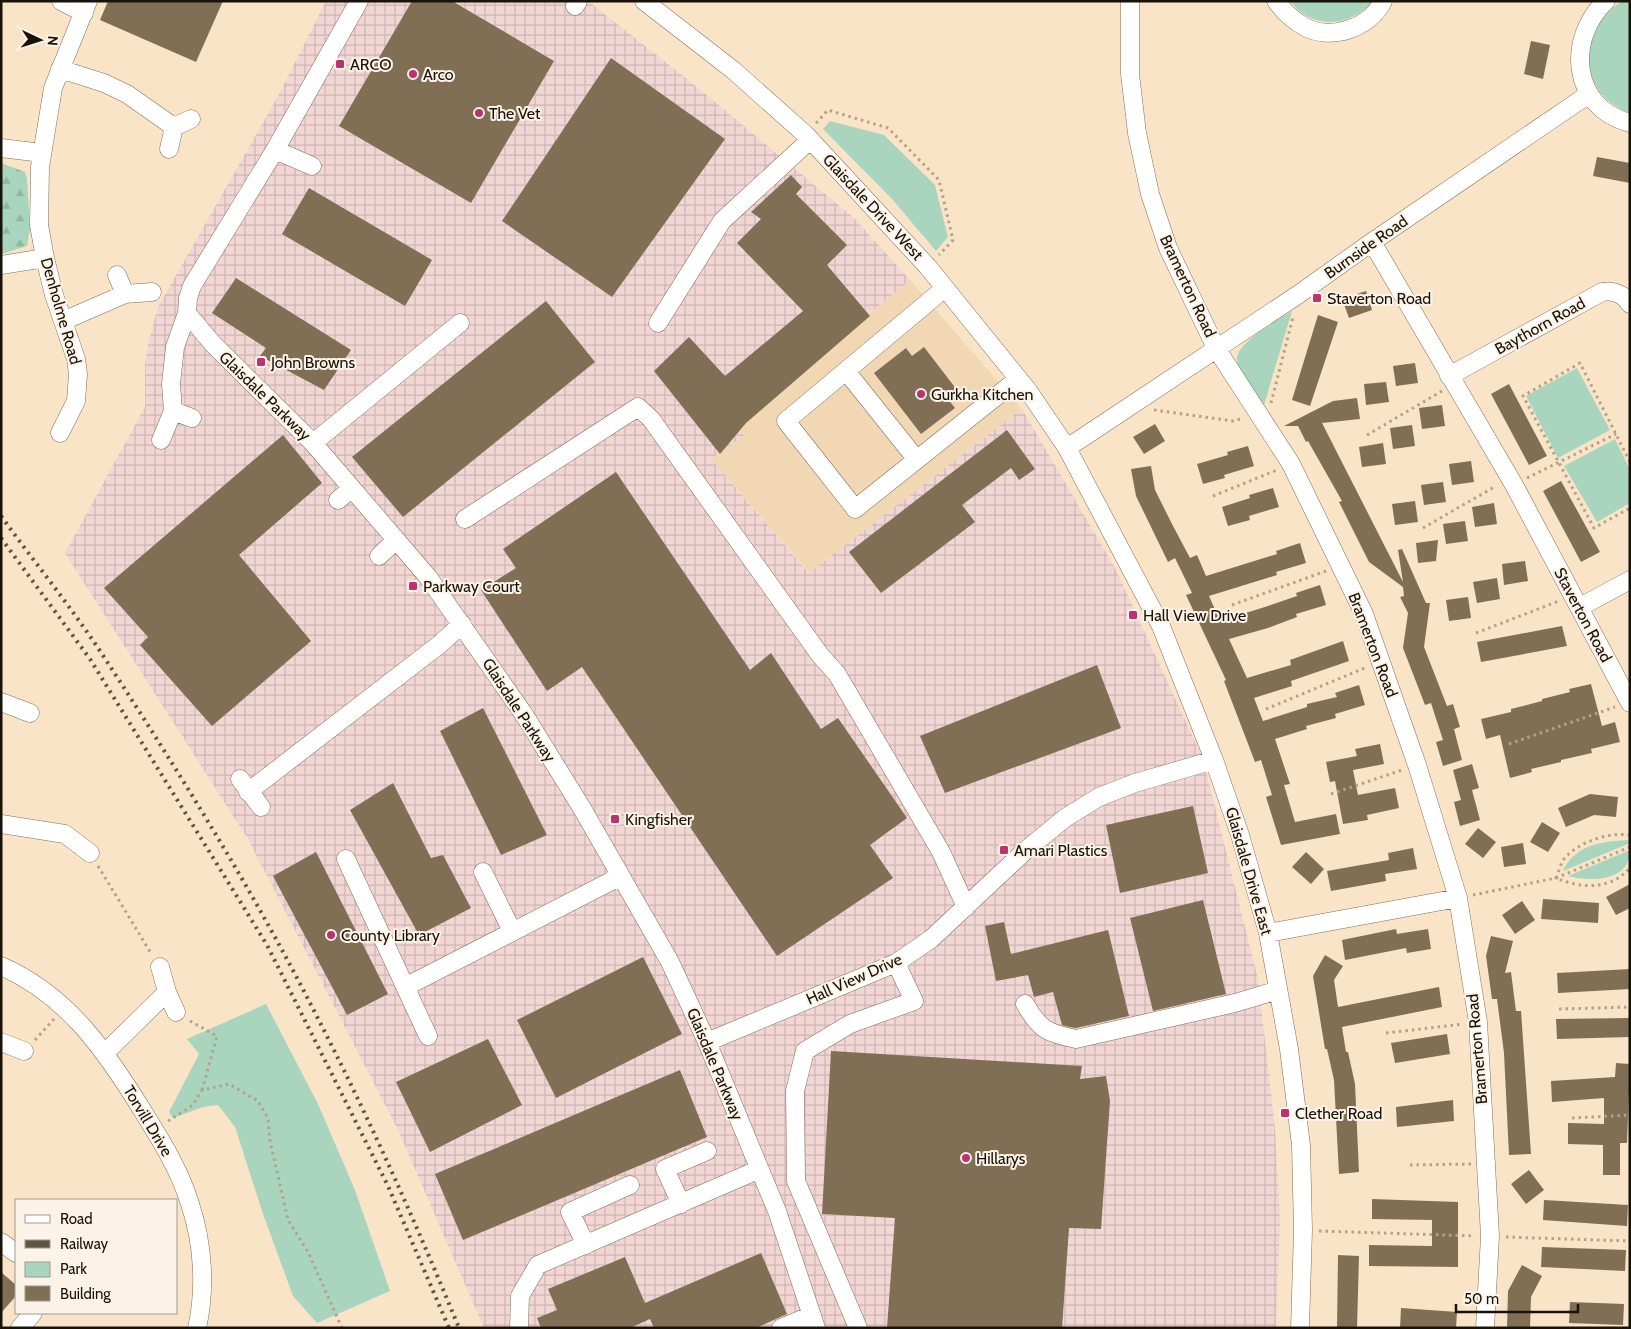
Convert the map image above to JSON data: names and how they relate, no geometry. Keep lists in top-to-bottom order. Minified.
{"streets":{"street":["Glaisdale Drive West","Burnside Road","Bramerton Road","Denholme Road","Baythorn Road","Glaisdale Parkway","Staverton Road","Glaisdale Drive East","Hall View Drive","Torvill Drive"]},"crossings":[["Glaisdale Drive West","Burnside Road"],["Glaisdale Drive West","Glaisdale Drive East"],["Burnside Road","Bramerton Road"],["Burnside Road","Staverton Road"],["Burnside Road","Glaisdale Drive East"],["Baythorn Road","Staverton Road"],["Glaisdale Parkway","Hall View Drive"],["Glaisdale Drive East","Hall View Drive"]],"places":{"transit":["ARCO","Staverton Road","John Browns","Parkway Court","Hall View Drive","Kingfisher","Amari Plastics","Clether Road"],"other":["Arco","The Vet","Gurkha Kitchen","County Library","Hillarys"]},"legend":["Road","Railway","Park","Building"],"scale_bar":"50 m","north":"right"}
